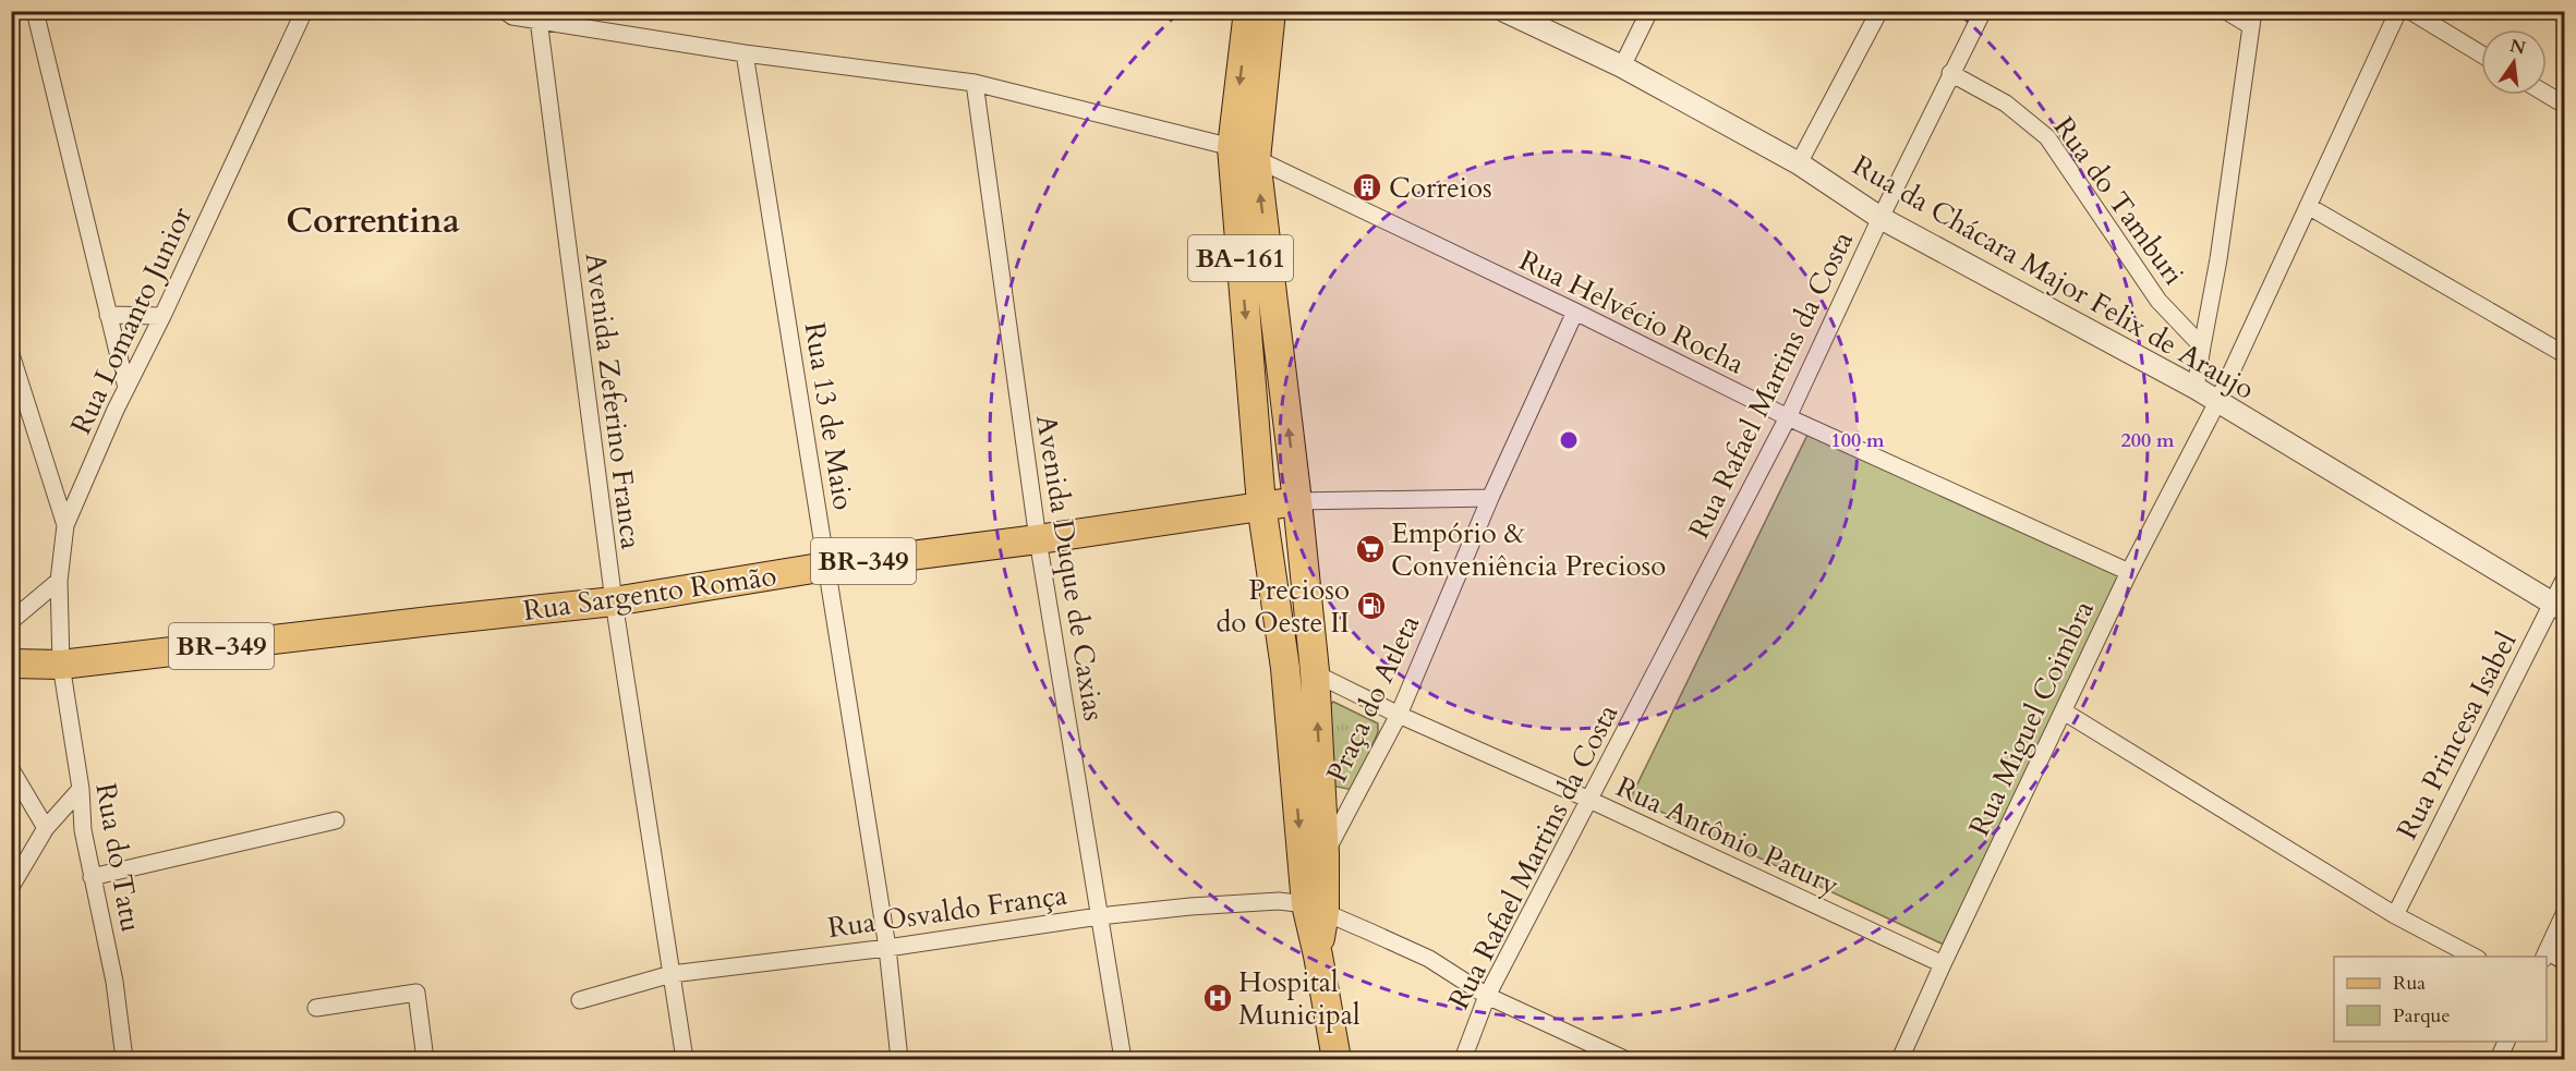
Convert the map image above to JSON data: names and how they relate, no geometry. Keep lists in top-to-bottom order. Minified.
{"streets":{"main road":["BA-161","BR-349","Rua Sargento Romão"],"street":["Rua do Tamburi","Rua da Chácara Major Felix de Araujo","Rua Helvécio Rocha","Rua Lomanto Junior","Rua Rafael Martins da Costa","Avenida Zeferino Franca","Rua 13 de Maio","Avenida Duque de Caxias","Praça do Atleta","Rua Miguel Coimbra","Rua Princesa Isabel","Rua Antônio Patury","Rua do Tatu","Rua Osvaldo França"]},"crossings":[["Rua do Tamburi","Rua Rafael Martins da Costa"],["BA-161","Rua Helvécio Rocha"],["BA-161","Rua Sargento Romão"],["Rua da Chácara Major Felix de Araujo","Rua Rafael Martins da Costa"],["Rua da Chácara Major Felix de Araujo","Rua Miguel Coimbra"],["Rua da Chácara Major Felix de Araujo","Rua Princesa Isabel"],["Rua Helvécio Rocha","Rua Rafael Martins da Costa"],["Rua Helvécio Rocha","Avenida Zeferino Franca"],["Rua Helvécio Rocha","Rua 13 de Maio"],["Rua Helvécio Rocha","Avenida Duque de Caxias"],["Rua Helvécio Rocha","Praça do Atleta"],["Rua Helvécio Rocha","Rua Miguel Coimbra"],["Rua Lomanto Junior","BR-349"],["Rua Lomanto Junior","Rua Sargento Romão"],["Rua Lomanto Junior","Rua do Tatu"],["Rua Rafael Martins da Costa","Rua Antônio Patury"],["Rua Rafael Martins da Costa","Rua Osvaldo França"],["Avenida Zeferino Franca","Rua Sargento Romão"],["Avenida Zeferino Franca","Rua Osvaldo França"],["Rua 13 de Maio","Rua Sargento Romão"],["Rua 13 de Maio","Rua Osvaldo França"],["BR-349","Rua Sargento Romão"],["BR-349","Rua do Tatu"],["Avenida Duque de Caxias","Rua Sargento Romão"],["Avenida Duque de Caxias","Rua Osvaldo França"],["Rua Sargento Romão","Rua do Tatu"],["Praça do Atleta","Rua Antônio Patury"],["Rua Miguel Coimbra","Rua Antônio Patury"]],"districts":["Correntina"],"places":{"building":["Correios"],"supermarket":["Empório & Conveniência Precioso"],"fuel station":["Precioso do Oeste II"],"hospital":["Hospital Municipal"]},"legend":["Rua","Parque"],"north":"top","rings":["100 m","200 m"]}
